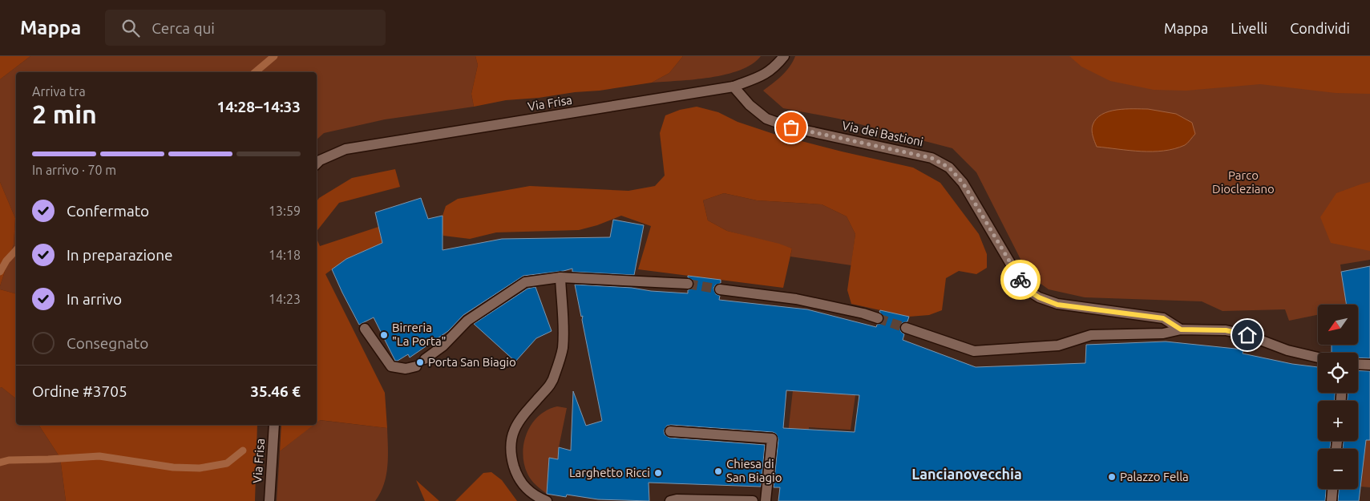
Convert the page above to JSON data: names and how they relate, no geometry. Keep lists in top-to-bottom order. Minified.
{"streets":{"street":["Via Frisa","Via dei Bastioni"]},"crossings":[["Via Frisa","Via dei Bastioni"]],"districts":["Lancianovecchia"],"parks":["Parco Diocleziano"],"places":["Birreria \"La Porta\"","Porta San Biagio","Chiesa di San Biagio","Larghetto Ricci","Palazzo Fella"],"north":"bottom left","page":{"header":"Mappa","search":"Cerca qui","nav":["Mappa","Livelli","Condividi"],"heading":["2 min","Arriva tra","14:28–14:33"],"panel":["Ordine #3705","35.46 €"],"bar":"In arrivo · 70 m","list":[["Confermato","13:59"],["In preparazione","14:18"],["In arrivo","14:23"],"Consegnato"],"map_buttons":["+","−"]}}
